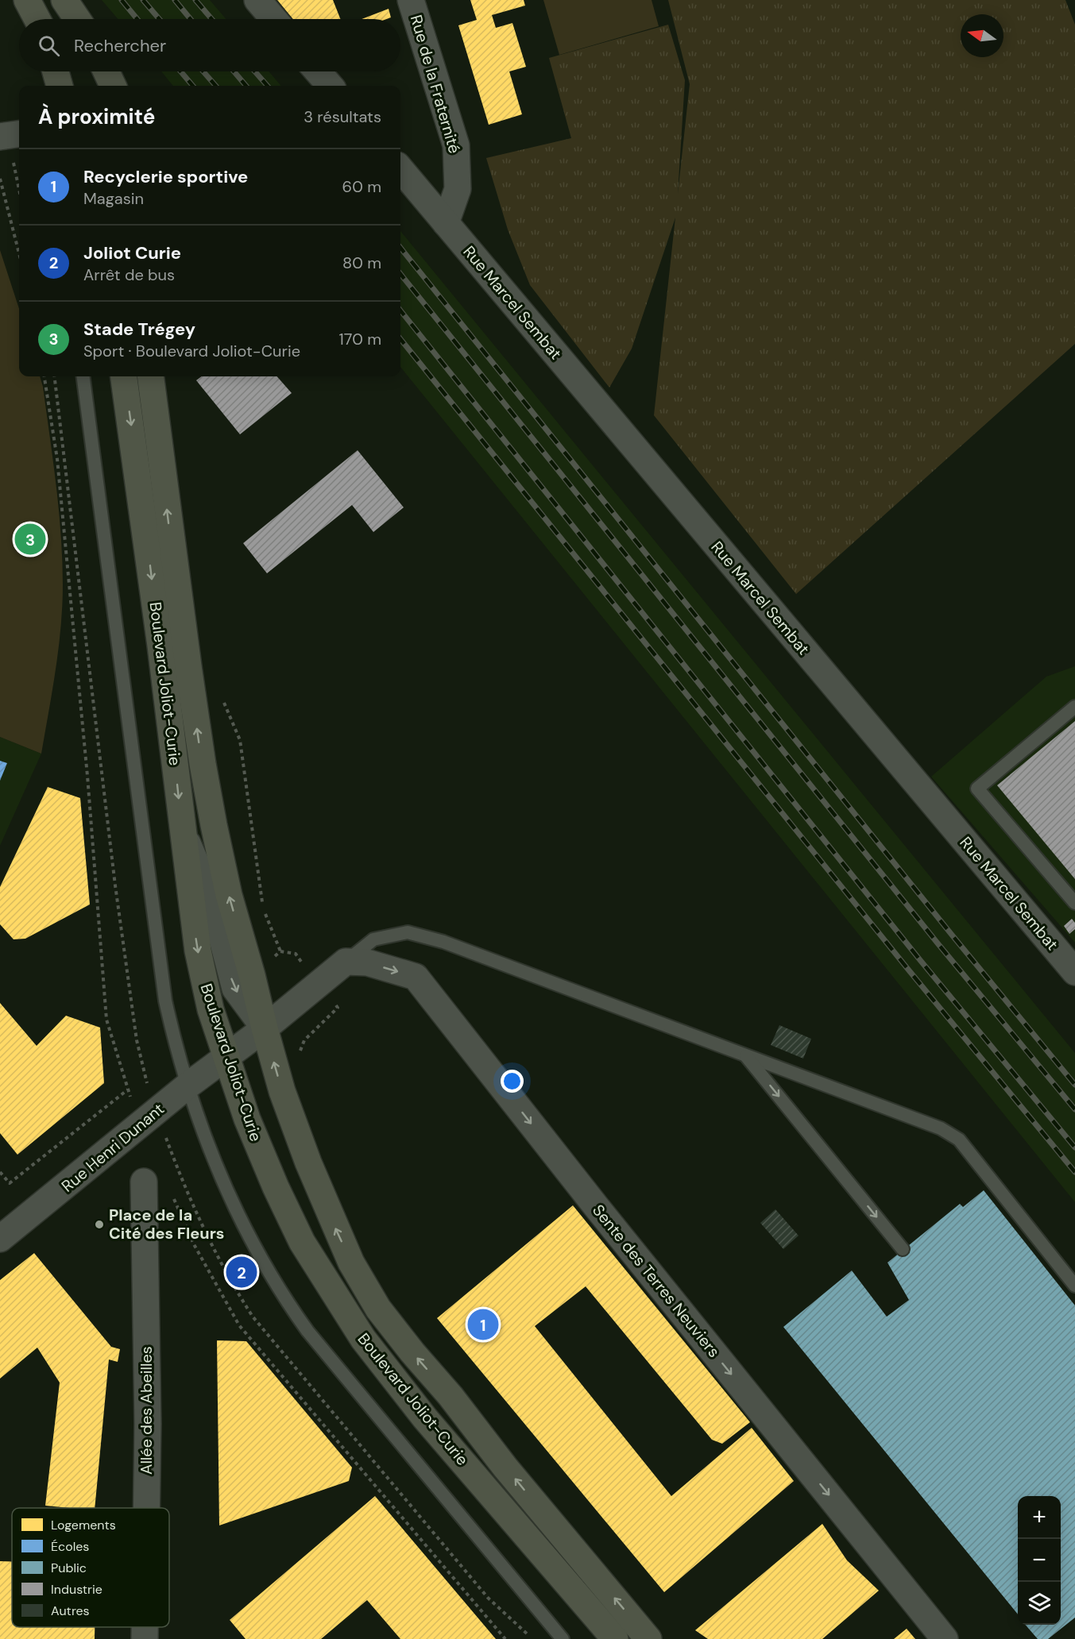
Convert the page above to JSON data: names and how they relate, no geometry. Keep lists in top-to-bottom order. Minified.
{"streets":{"main road":["Boulevard Joliot-Curie"],"street":["Rue de la Fraternité","Rue Marcel Sembat","Rue Henri Dunant","Sente des Terres Neuviers","Allée des Abeilles"]},"crossings":[["Rue de la Fraternité","Rue Marcel Sembat"],["Boulevard Joliot-Curie","Rue Henri Dunant"],["Rue Henri Dunant","Sente des Terres Neuviers"]],"one_way":["Sente des Terres Neuviers"],"places":["Place de la Cité des Fleurs"],"legend":["Logements","Écoles","Public","Industrie","Autres"],"north":"left","page":{"search":"Rechercher","heading":["À proximité","3 résultats"],"list":[{"mark":"1","name":"Recyclerie sportive","note":"Magasin","value":"60 m"},{"mark":"2","name":"Joliot Curie","note":"Arrêt de bus","value":"80 m"},{"mark":"3","name":"Stade Trégey","note":"Sport · Boulevard Joliot-Curie","value":"170 m"}],"pins":["3","2","1"],"map_buttons":["+","−"]}}
